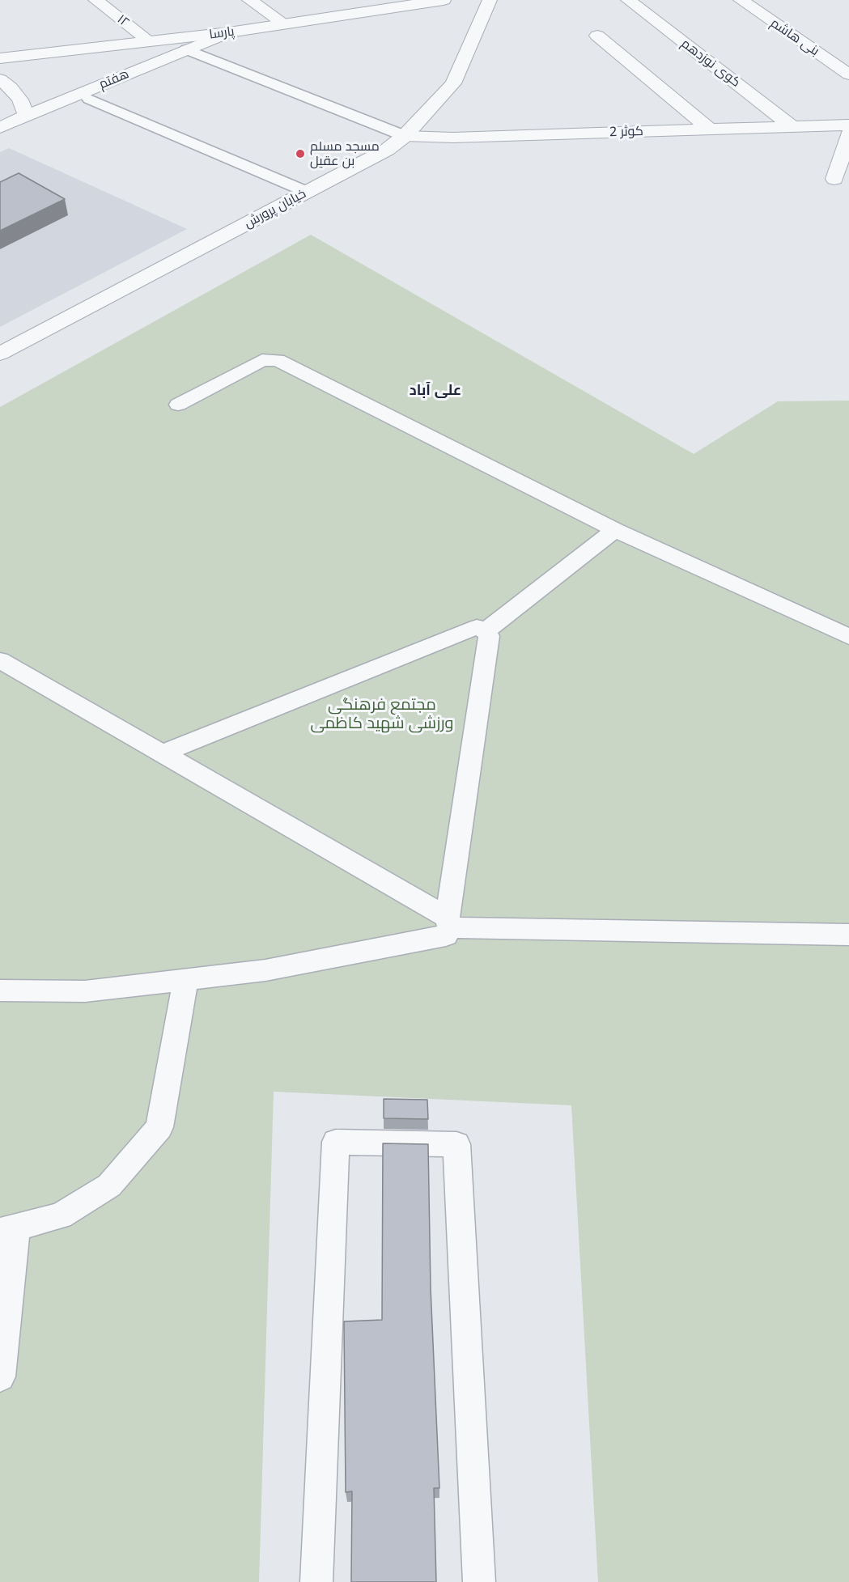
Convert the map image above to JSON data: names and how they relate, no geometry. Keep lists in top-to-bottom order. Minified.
{"streets":{"street":["۱۲","پارسا","بنی هاشم","کوی نوزدهم","هفتم","کوثر 2","خیابان پرورش"]},"crossings":[["۱۲","پارسا"],["پارسا","هفتم"],["کوی نوزدهم","کوثر 2"],["کوثر 2","خیابان پرورش"]],"districts":["علی آباد"],"parks":["مجتمع فرهنگی ورزشی شهید کاظمی"],"places":["مسجد مسلم بن عقیل"]}
